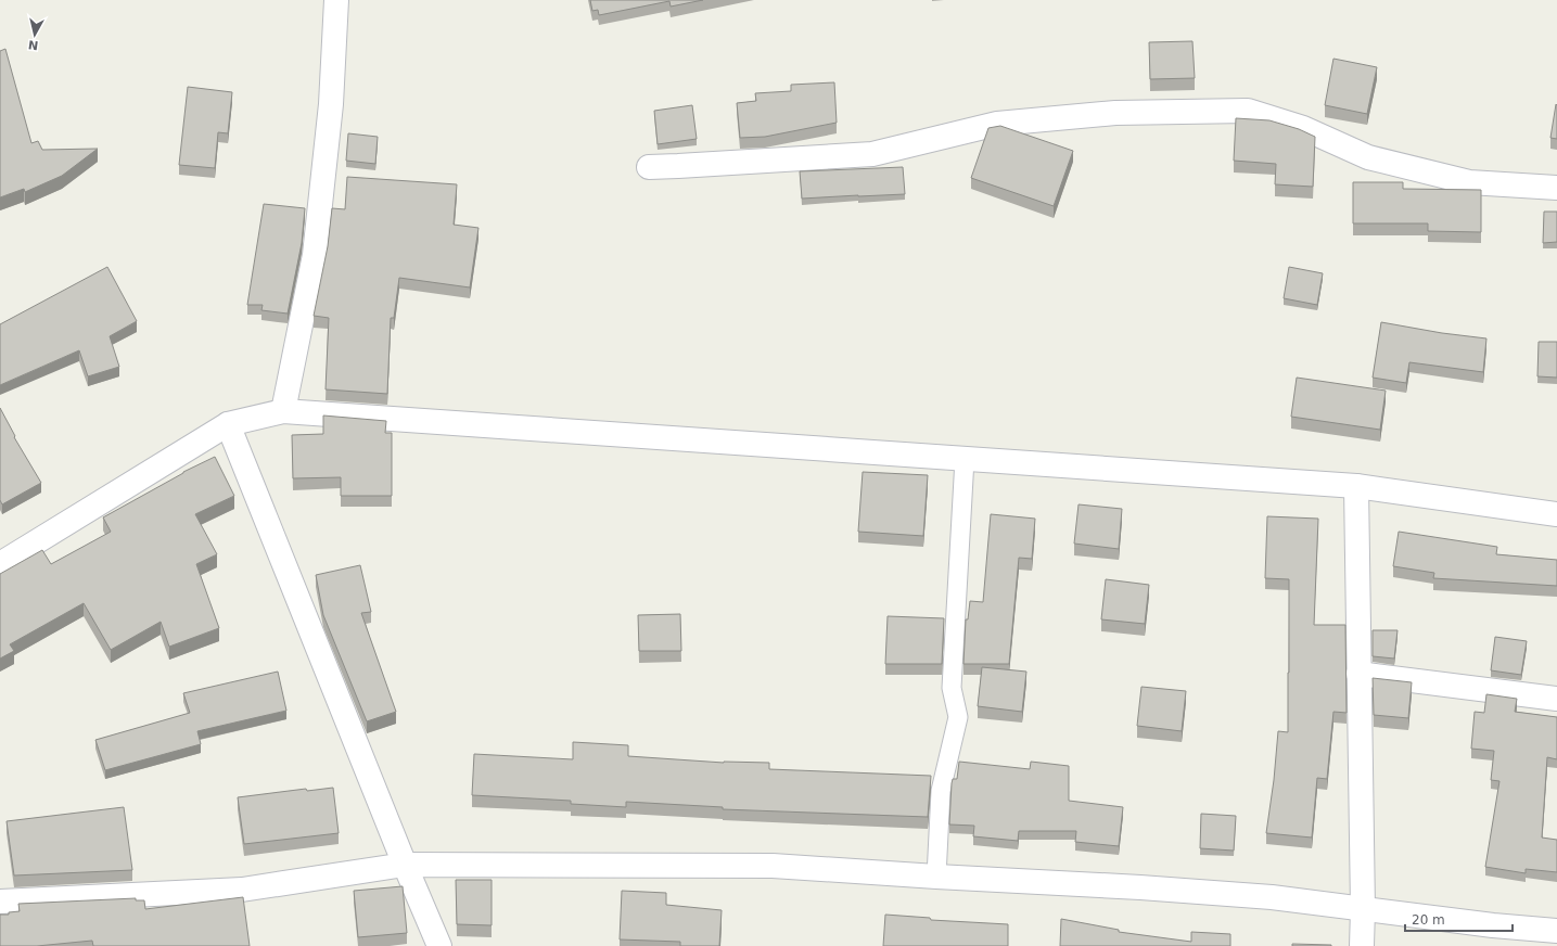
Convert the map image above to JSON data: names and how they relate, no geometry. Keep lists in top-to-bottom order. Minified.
{"scale_bar":"20 m","north":"bottom"}
